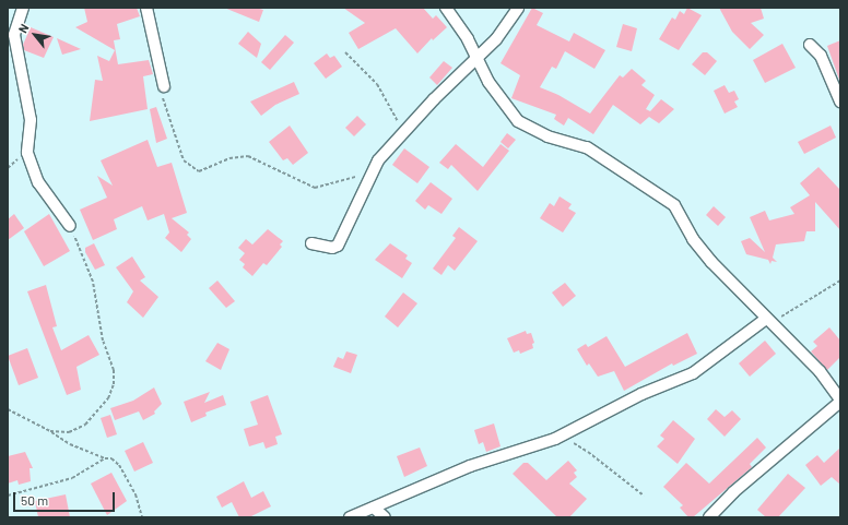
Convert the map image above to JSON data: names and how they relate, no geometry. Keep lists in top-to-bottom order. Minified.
{"scale_bar":"50 m","north":"top left"}
